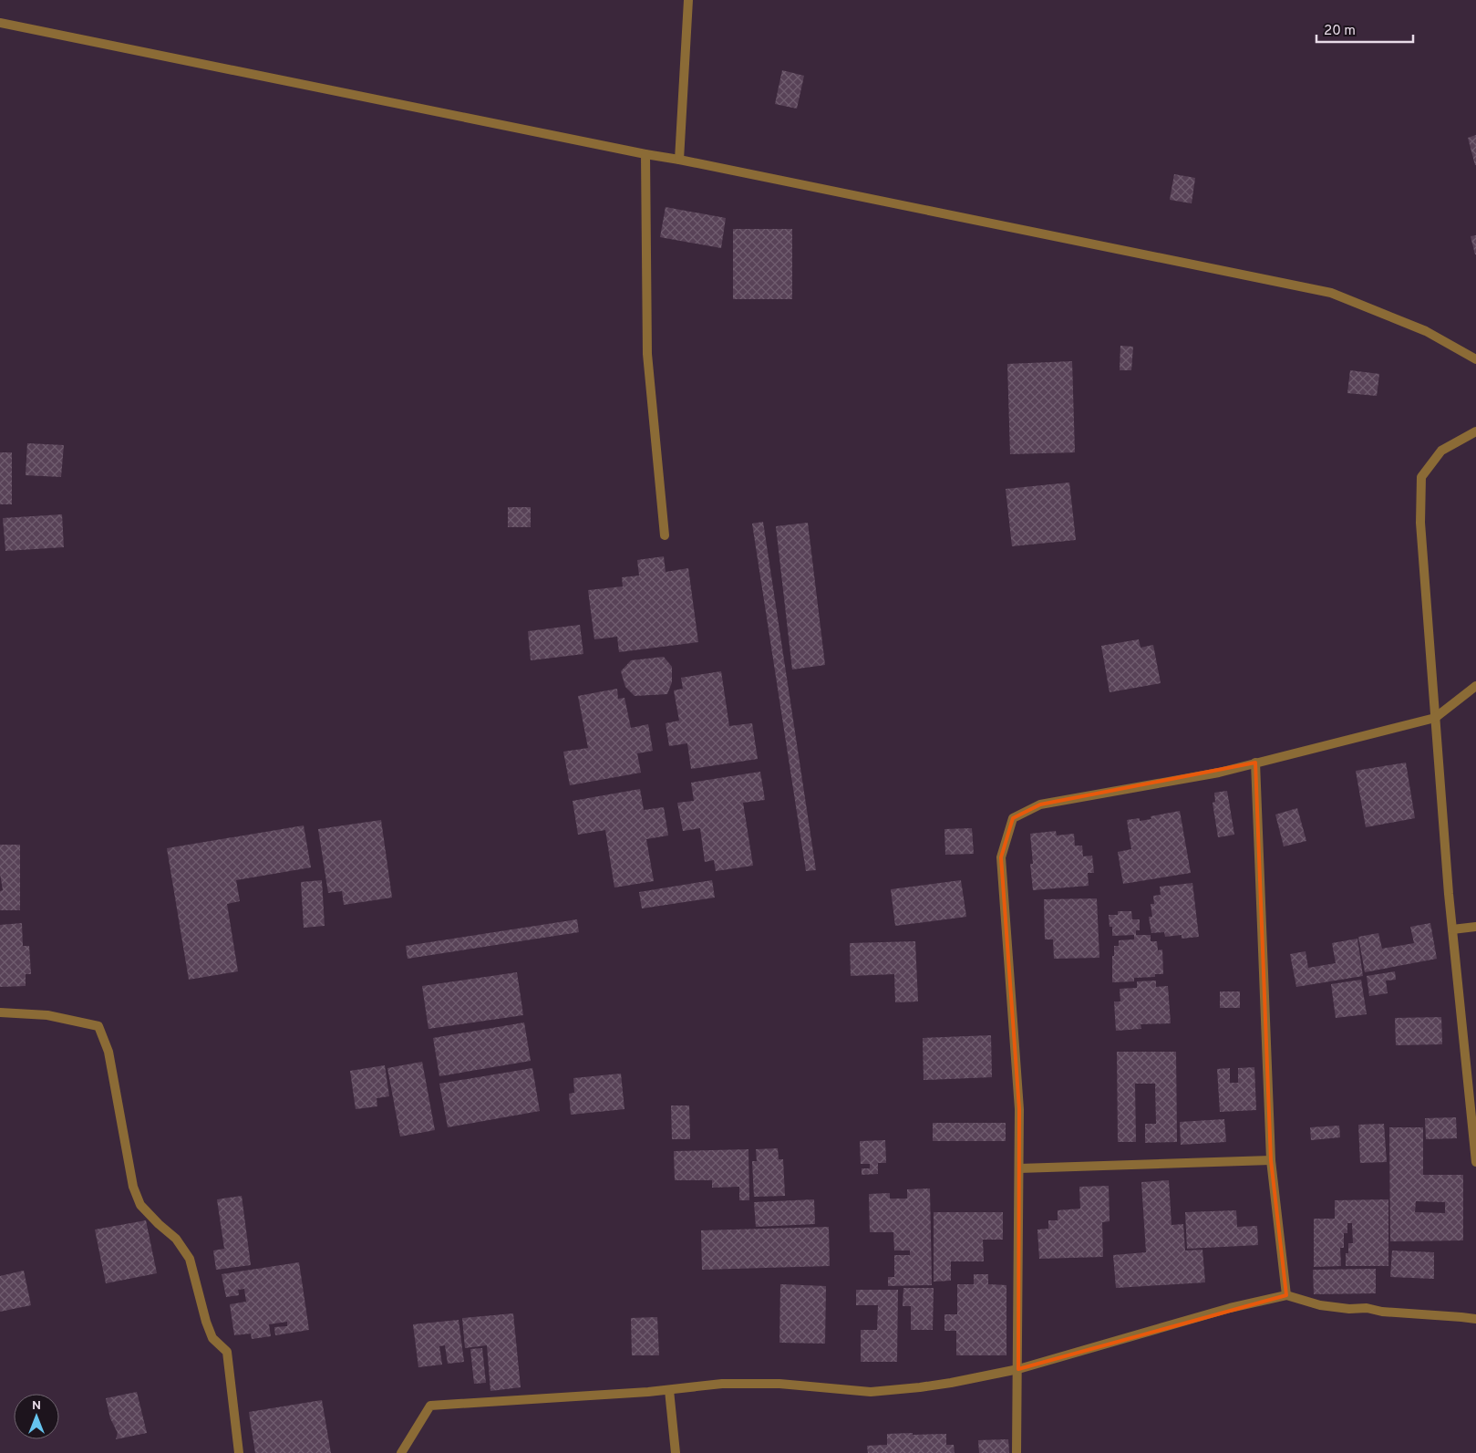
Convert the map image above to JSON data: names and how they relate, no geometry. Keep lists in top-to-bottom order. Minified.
{"scale_bar":"20 m","north":"top"}
